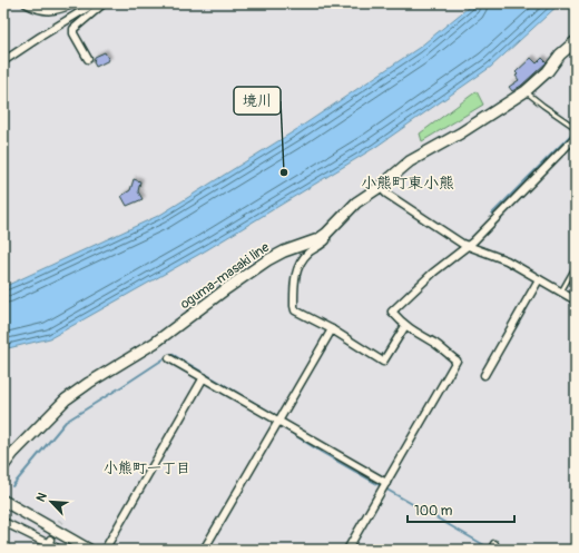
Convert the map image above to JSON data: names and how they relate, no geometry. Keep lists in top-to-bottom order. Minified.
{"streets":{"main road":["oguma-masaki line"]},"districts":["小熊町東小熊","小熊町一丁目"],"places":["境川"],"scale_bar":"100 m","north":"top left"}
